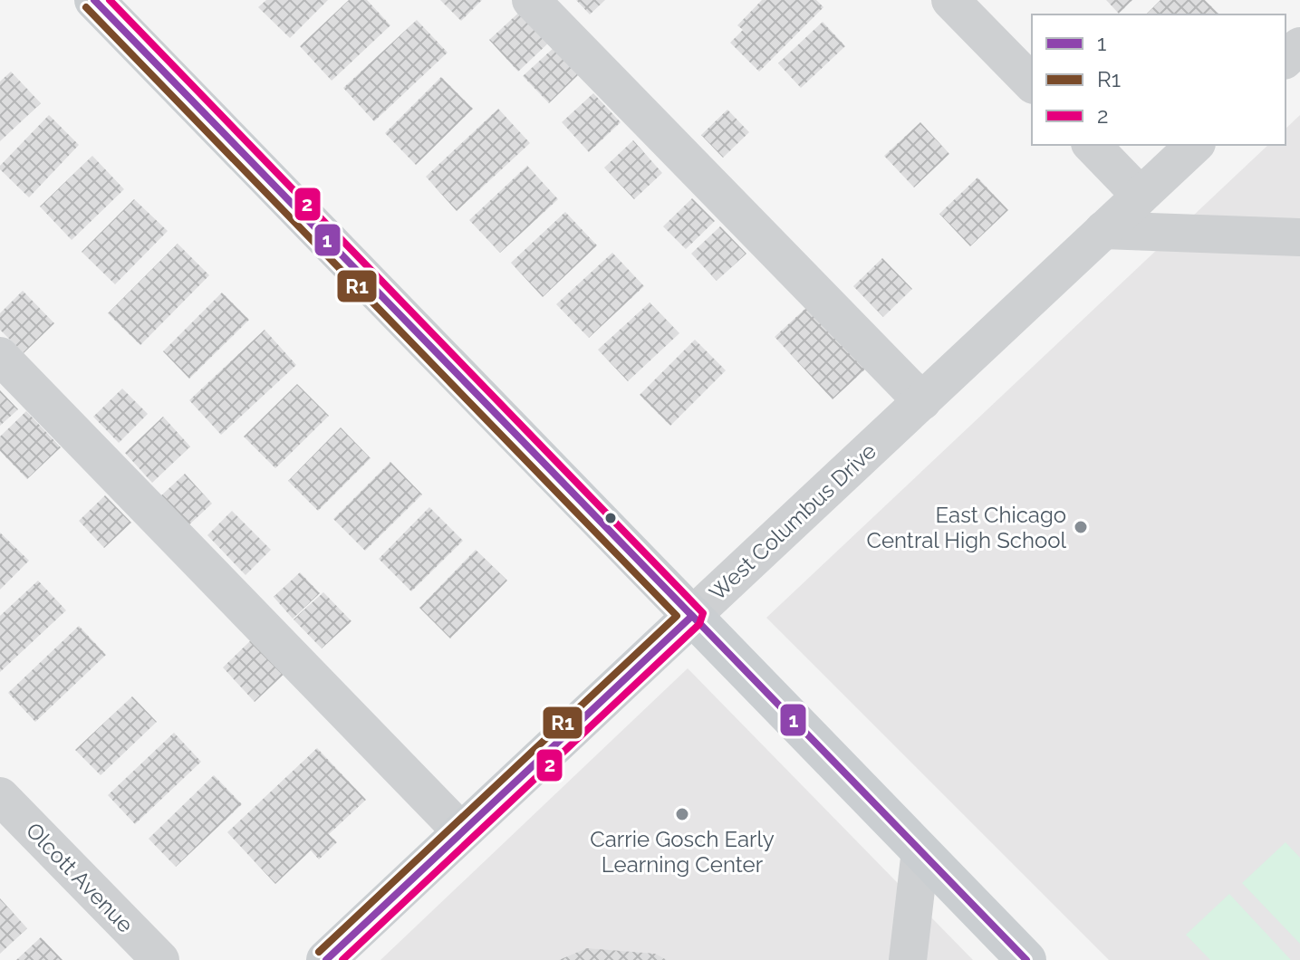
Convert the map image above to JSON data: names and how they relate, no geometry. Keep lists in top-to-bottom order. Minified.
{"streets":{"main road":["West Columbus Drive"],"street":["Olcott Avenue"]},"places":["East Chicago Central High School","Carrie Gosch Early Learning Center"],"lines":["transit line 1","transit line 2","transit line R1"],"legend":["1","R1","2"]}
